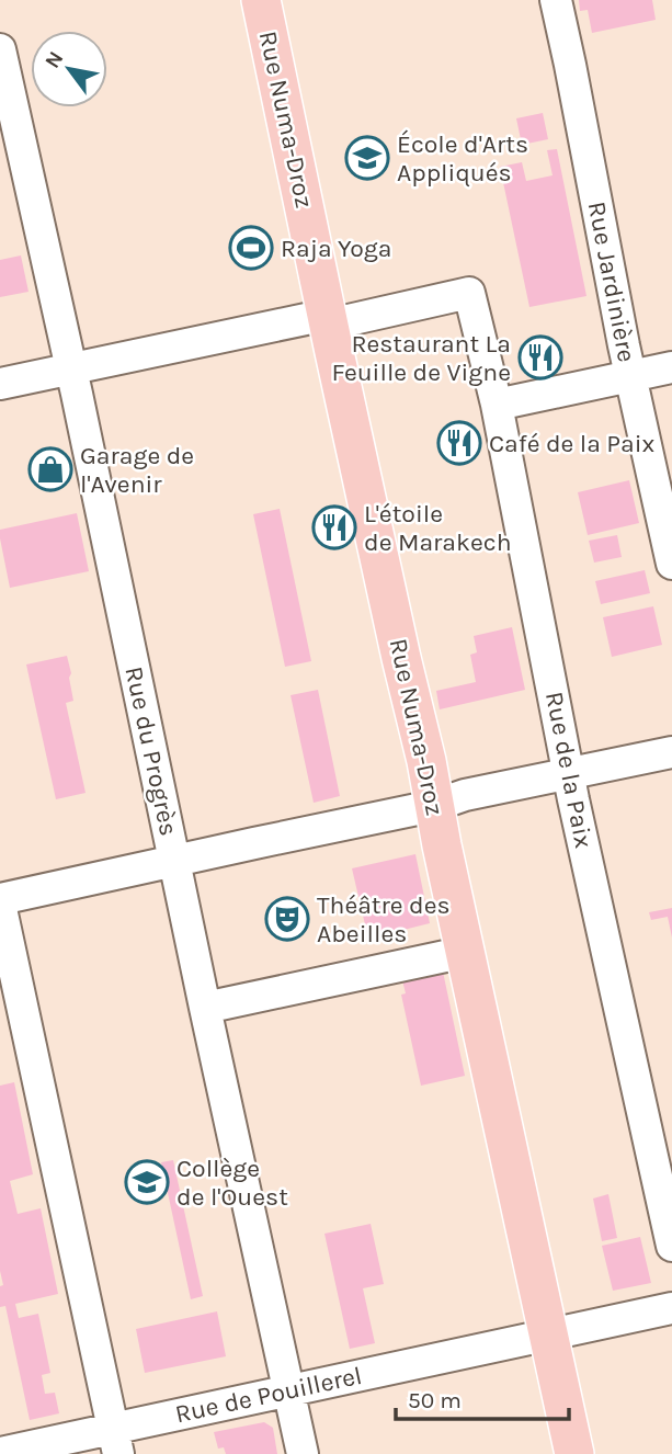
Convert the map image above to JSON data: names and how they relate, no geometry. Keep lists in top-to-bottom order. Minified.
{"streets":{"main road":["Rue Numa-Droz"],"street":["Rue Jardinière","Rue du Progrès","Rue de la Paix","Rue de Pouillerel"]},"crossings":[["Rue Numa-Droz","Rue de la Paix"],["Rue Numa-Droz","Rue de Pouillerel"],["Rue du Progrès","Rue de Pouillerel"]],"places":{"school or university":["École d'Arts Appliqués","Collège de l'Ouest"],"sports":["Raja Yoga"],"restaurant":["Restaurant La Feuille de Vigne","Café de la Paix","L'étoile de Marakech"],"shop":["Garage de l'Avenir"],"theatre":["Théâtre des Abeilles"]},"scale_bar":"50 m","north":"top left"}
